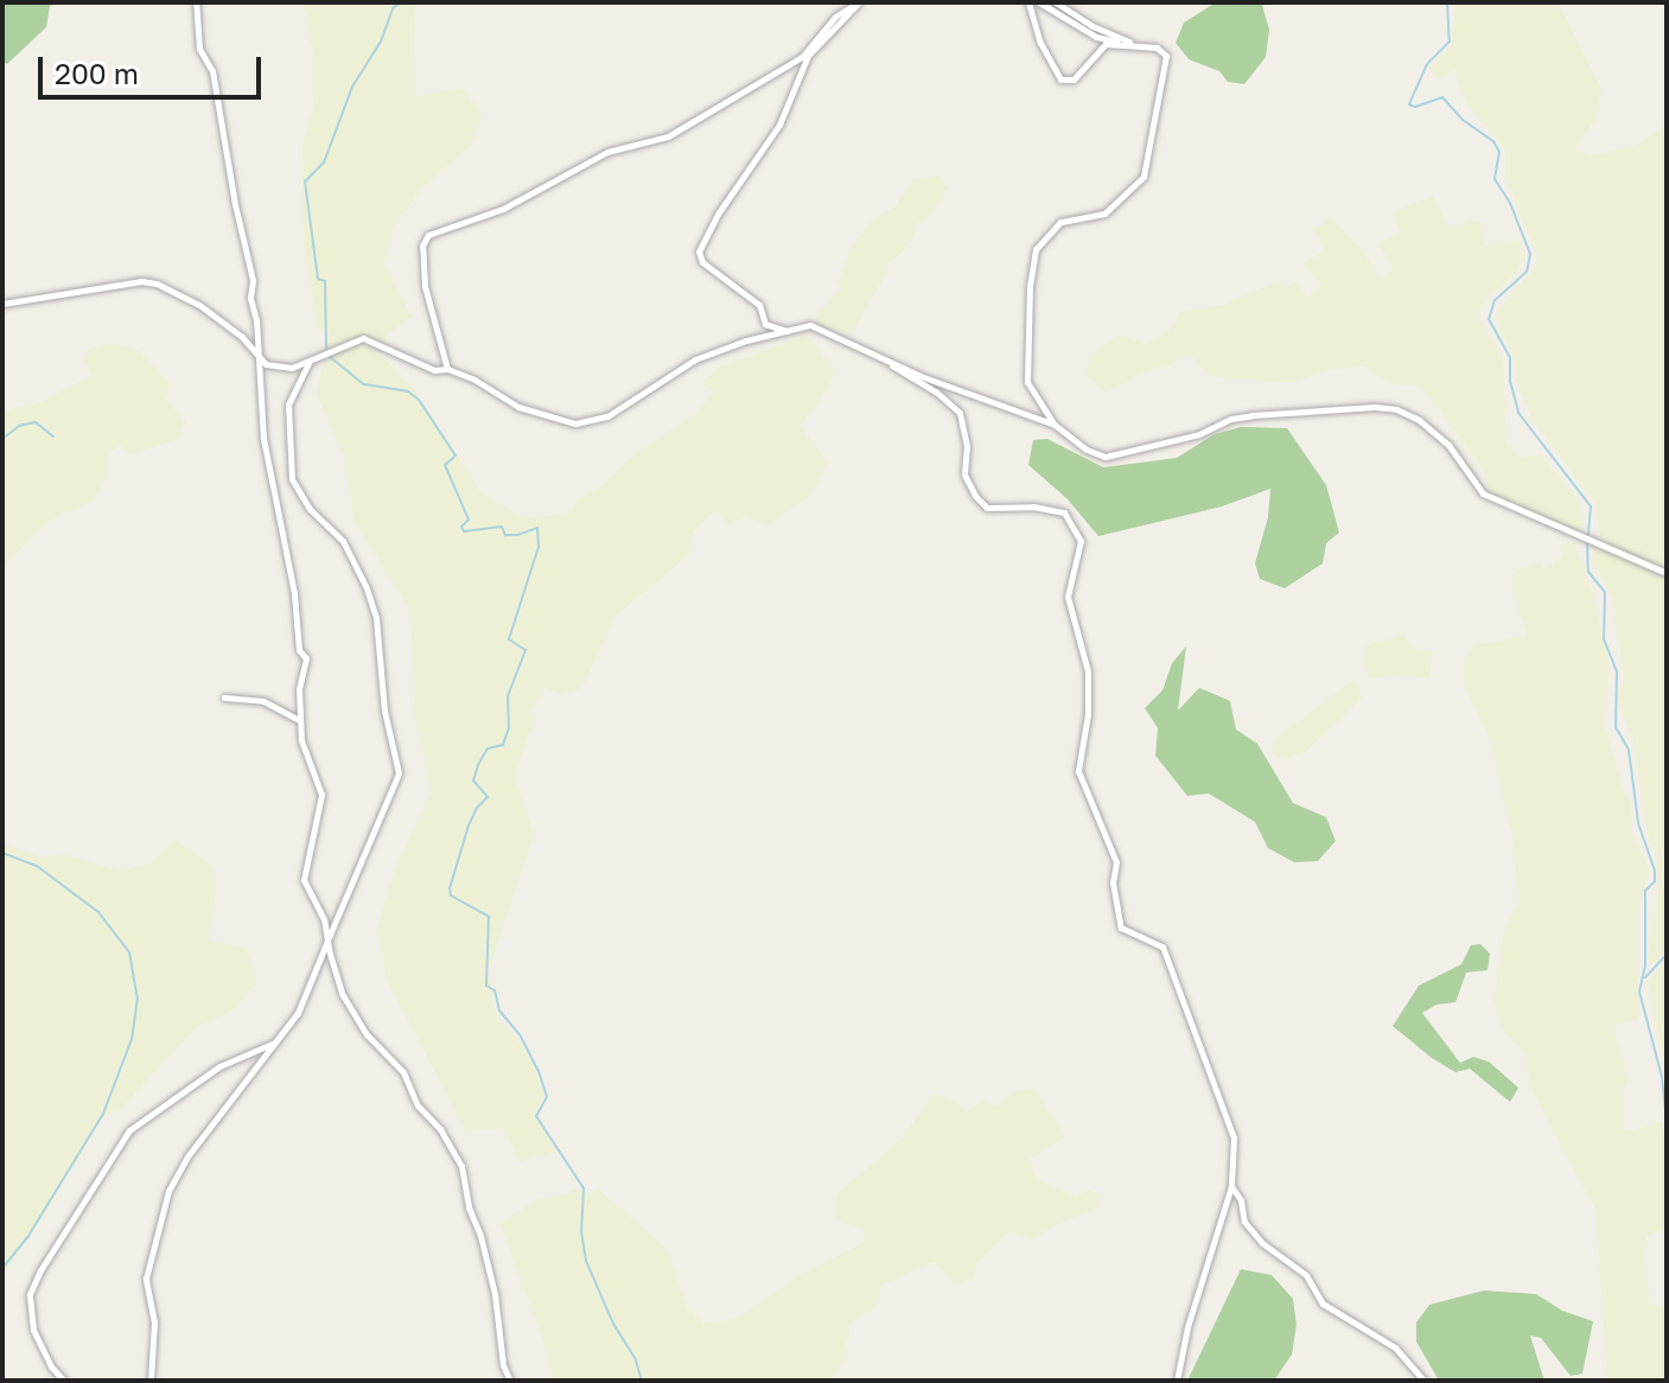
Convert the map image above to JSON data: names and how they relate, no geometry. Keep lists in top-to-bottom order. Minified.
{"scale_bar":"200 m"}
